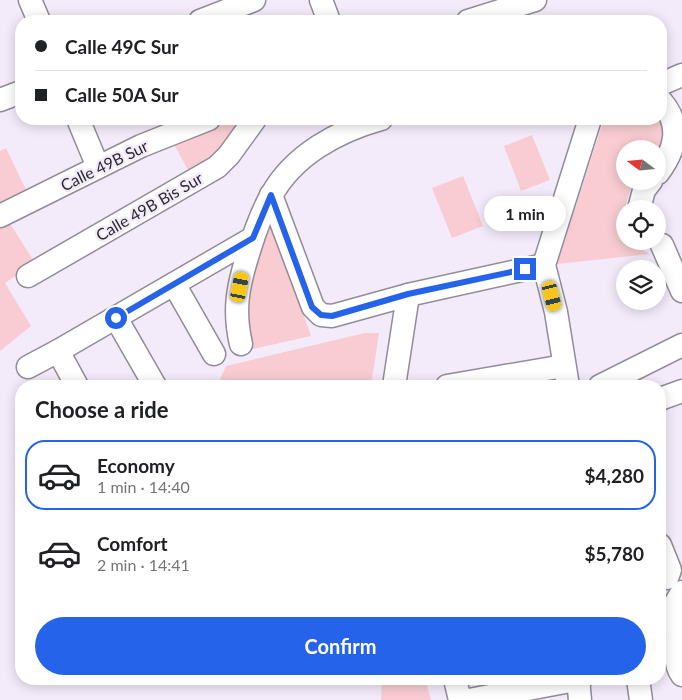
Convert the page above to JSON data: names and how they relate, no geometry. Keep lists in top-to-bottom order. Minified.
{"streets":{"street":["Calle 49B Sur","Calle 49B Bis Sur"]},"north":"left","page":{"banner":["Calle 49C Sur","Calle 50A Sur"],"bubble":"1 min","heading":"Choose a ride","list":[{"name":"Economy","note":"1 min · 14:40","value":"$4,280"},{"name":"Comfort","note":"2 min · 14:41","value":"$5,780"}],"buttons":"Confirm"}}
